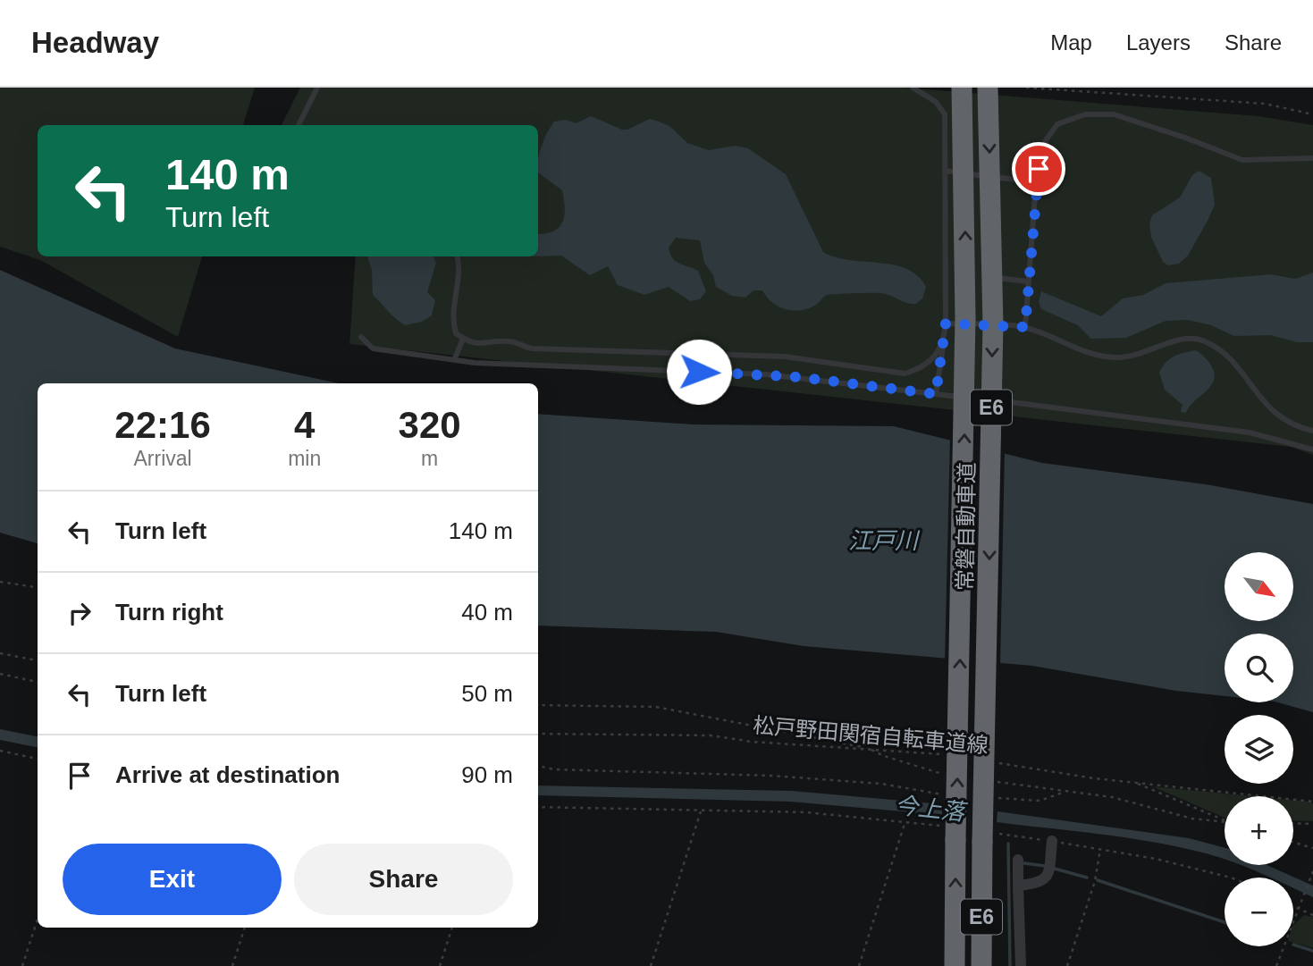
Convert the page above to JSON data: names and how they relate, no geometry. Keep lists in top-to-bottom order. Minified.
{"streets":{"highway":["E6","常磐自動車道"],"path":["松戸野田関宿自転車道線"]},"water":["江戸川","今上落"],"north":"bottom right","page":{"header":"Headway","nav":["Map","Layers","Share"],"turn":["140 m","Turn left"],"eta":["22:16","Arrival","4","min","320","m"],"list":[{"name":"Turn left","value":"140 m"},{"name":"Turn right","value":"40 m"},{"name":"Turn left","value":"50 m"},{"name":"Arrive at destination","value":"90 m"}],"map_buttons":["+","−"],"buttons":["Exit","Share"]}}
